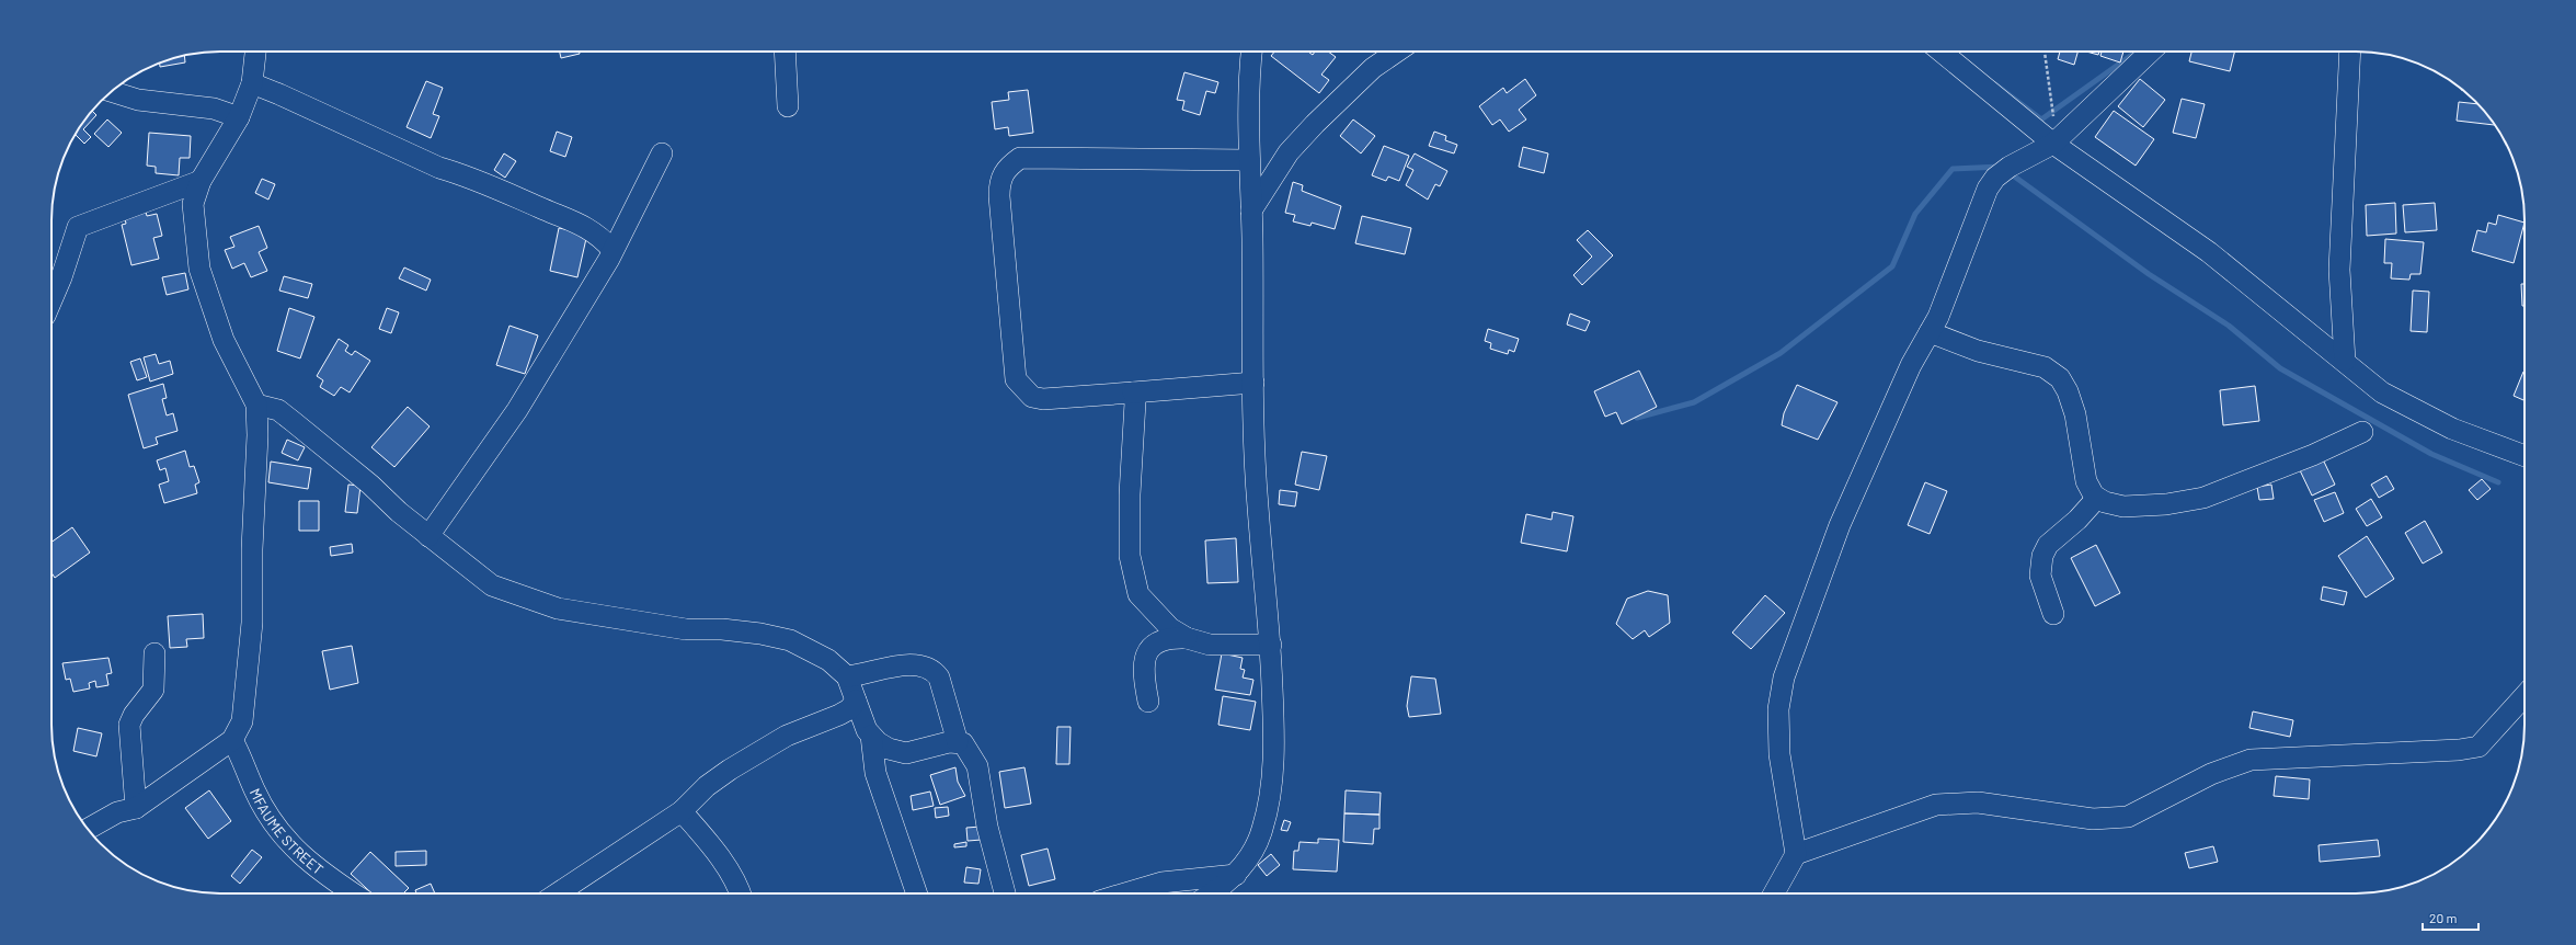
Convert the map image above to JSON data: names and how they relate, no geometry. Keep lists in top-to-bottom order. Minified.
{"streets":{"street":["MFAUME STREET"]},"scale_bar":"20 m"}
